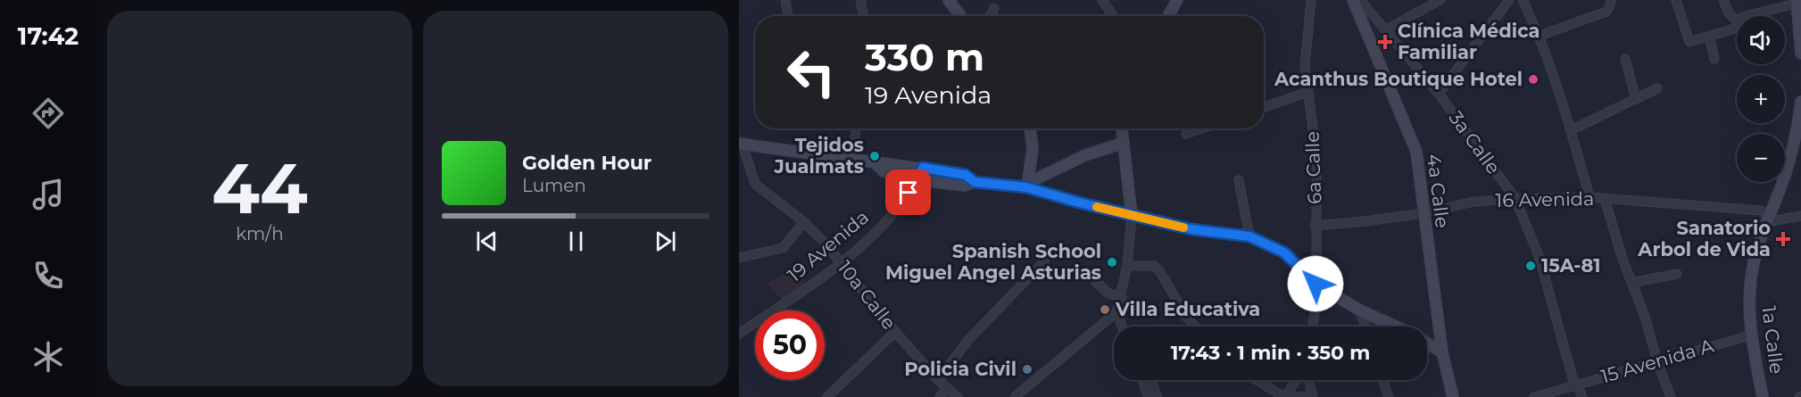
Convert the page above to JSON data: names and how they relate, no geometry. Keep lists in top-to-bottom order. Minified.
{"streets":{"main road":["4a Calle","1a Calle"],"street":["3a Calle","6a Calle","16 Avenida","19 Avenida","10a Calle","15 Avenida A"]},"crossings":[["3a Calle","16 Avenida"],["3a Calle","15 Avenida A"],["6a Calle","16 Avenida"],["4a Calle","16 Avenida"],["16 Avenida","1a Calle"],["19 Avenida","10a Calle"],["1a Calle","15 Avenida A"]],"places":{"health":["Clínica Médica Familiar","Sanatorio Arbol de Vida"],"other":["Acanthus Boutique Hotel","Tejidos Jualmats","Spanish School Miguel Angel Asturias","15A-81","Villa Educativa","Policia Civil"]},"page":{"tabs":"17:42","tile":["44","km/h"],"map_buttons":["+","−"],"turn":["330 m","19 Avenida"],"song":["Golden Hour","Lumen"],"limit":"50","trip":"17:43 · 1 min · 350 m"}}
